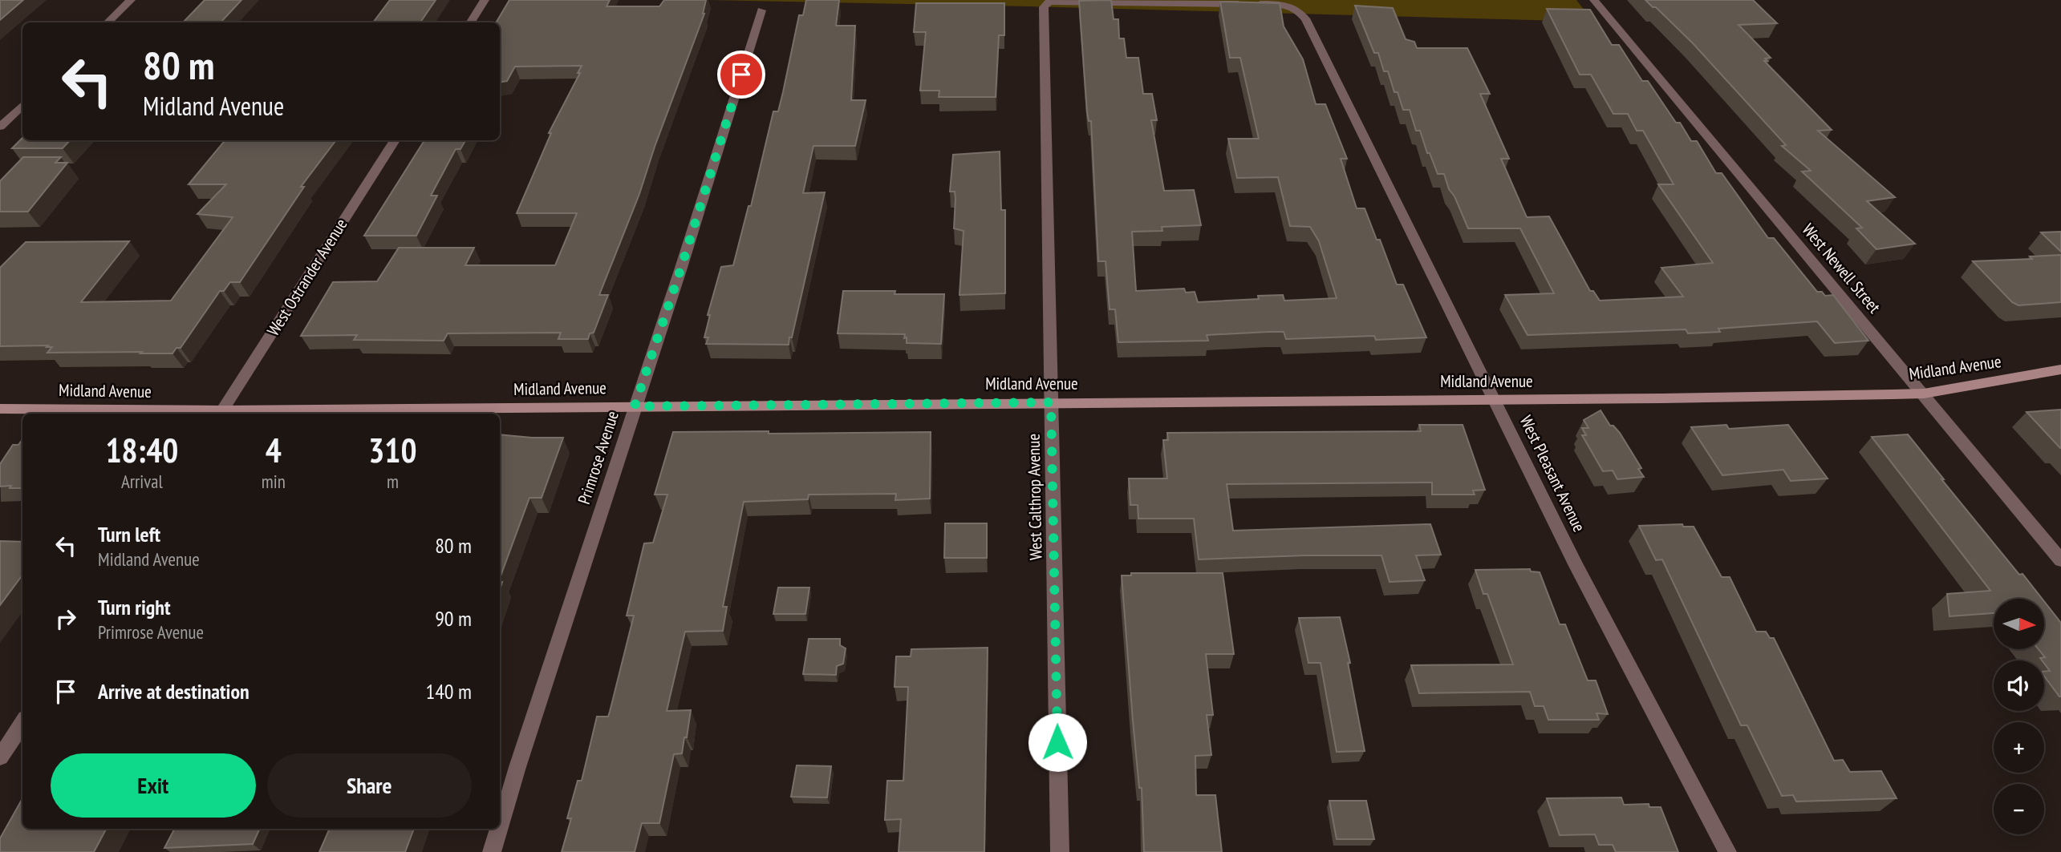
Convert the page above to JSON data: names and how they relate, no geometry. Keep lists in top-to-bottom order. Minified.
{"streets":{"street":["West Newell Street","West Ostrander Avenue","Midland Avenue","Primrose Avenue","West Pleasant Avenue","West Calthrop Avenue"]},"crossings":[["West Newell Street","Midland Avenue"],["West Ostrander Avenue","Midland Avenue"],["Midland Avenue","Primrose Avenue"],["Midland Avenue","West Pleasant Avenue"],["Midland Avenue","West Calthrop Avenue"],["West Pleasant Avenue","West Calthrop Avenue"]],"north":"right","page":{"turn":["80 m","Midland Avenue"],"eta":["18:40","Arrival","4","min","310","m"],"list":[{"name":"Turn left","note":"Midland Avenue","value":"80 m"},{"name":"Turn right","note":"Primrose Avenue","value":"90 m"},{"name":"Arrive at destination","value":"140 m"}],"map_buttons":["+","−"],"buttons":["Exit","Share"]}}
